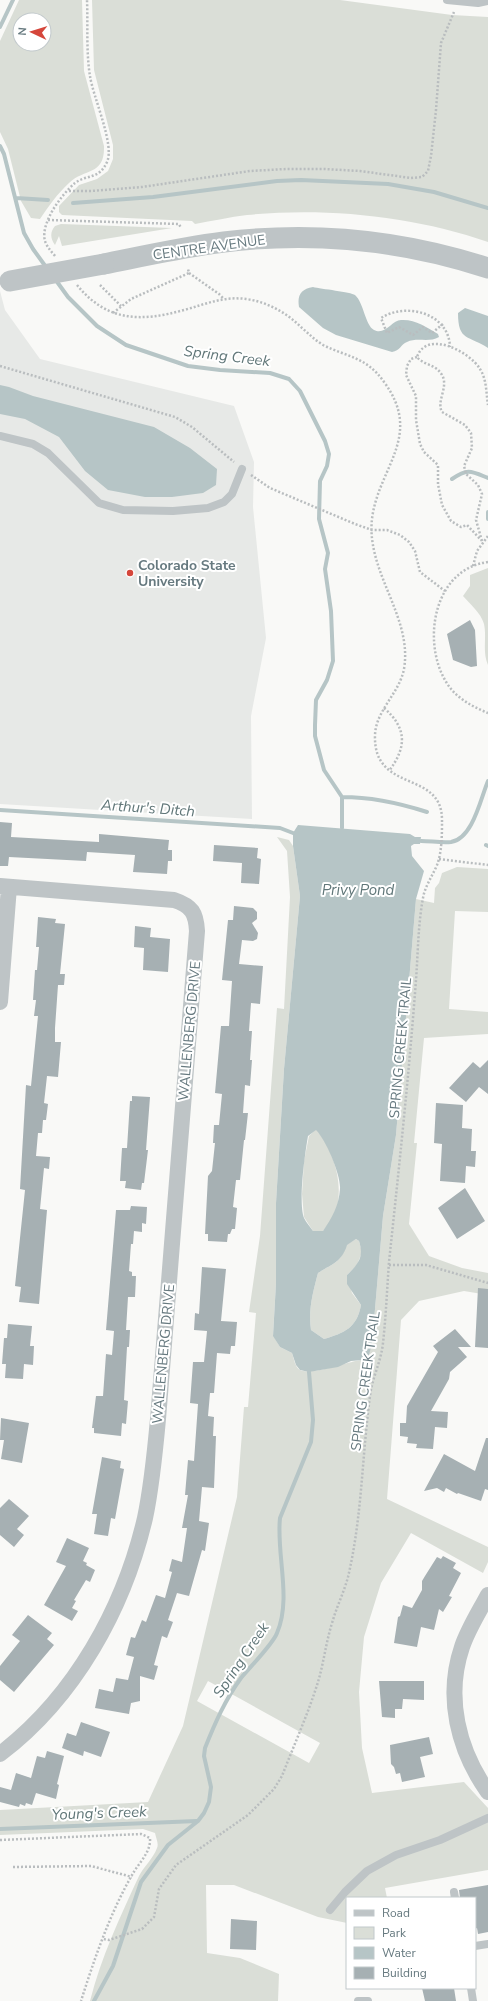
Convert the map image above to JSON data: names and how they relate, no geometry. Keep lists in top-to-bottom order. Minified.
{"streets":{"street":["CENTRE AVENUE","WALLENBERG DRIVE"],"path":["SPRING CREEK TRAIL"]},"water":["Spring Creek","Arthur's Ditch","Privy Pond","Young's Creek"],"places":["Colorado State University"],"legend":["Road","Park","Water","Building"],"north":"left"}
